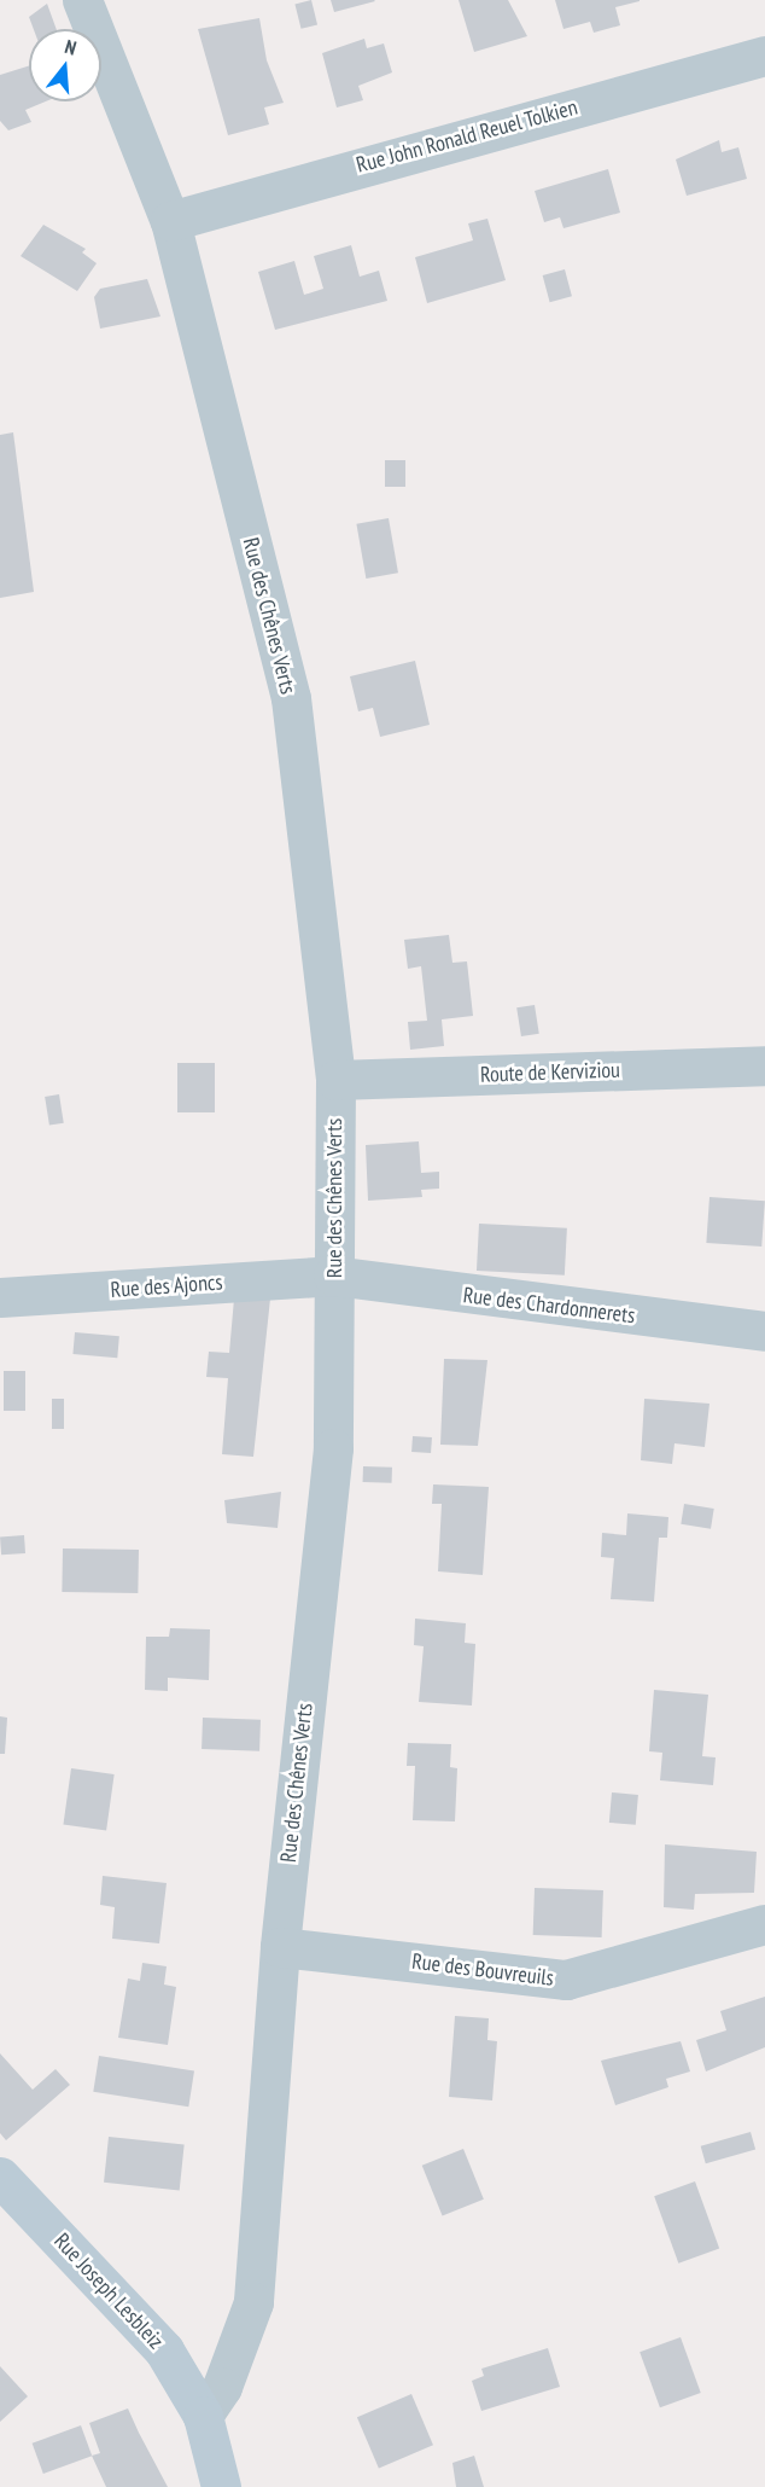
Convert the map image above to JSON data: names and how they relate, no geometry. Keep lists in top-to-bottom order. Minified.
{"streets":{"main road":["Rue Joseph Lesbleiz"],"street":["Rue John Ronald Reuel Tolkien","Rue des Chênes Verts","Route de Kerviziou","Rue des Ajoncs","Rue des Chardonnerets","Rue des Bouvreuils"]},"crossings":[["Rue John Ronald Reuel Tolkien","Rue des Chênes Verts"],["Rue des Chênes Verts","Route de Kerviziou"],["Rue des Chênes Verts","Rue des Ajoncs"],["Rue des Chênes Verts","Rue des Chardonnerets"],["Rue des Chênes Verts","Rue des Bouvreuils"],["Rue des Chênes Verts","Rue Joseph Lesbleiz"],["Rue des Ajoncs","Rue des Chardonnerets"]],"north":"top"}
